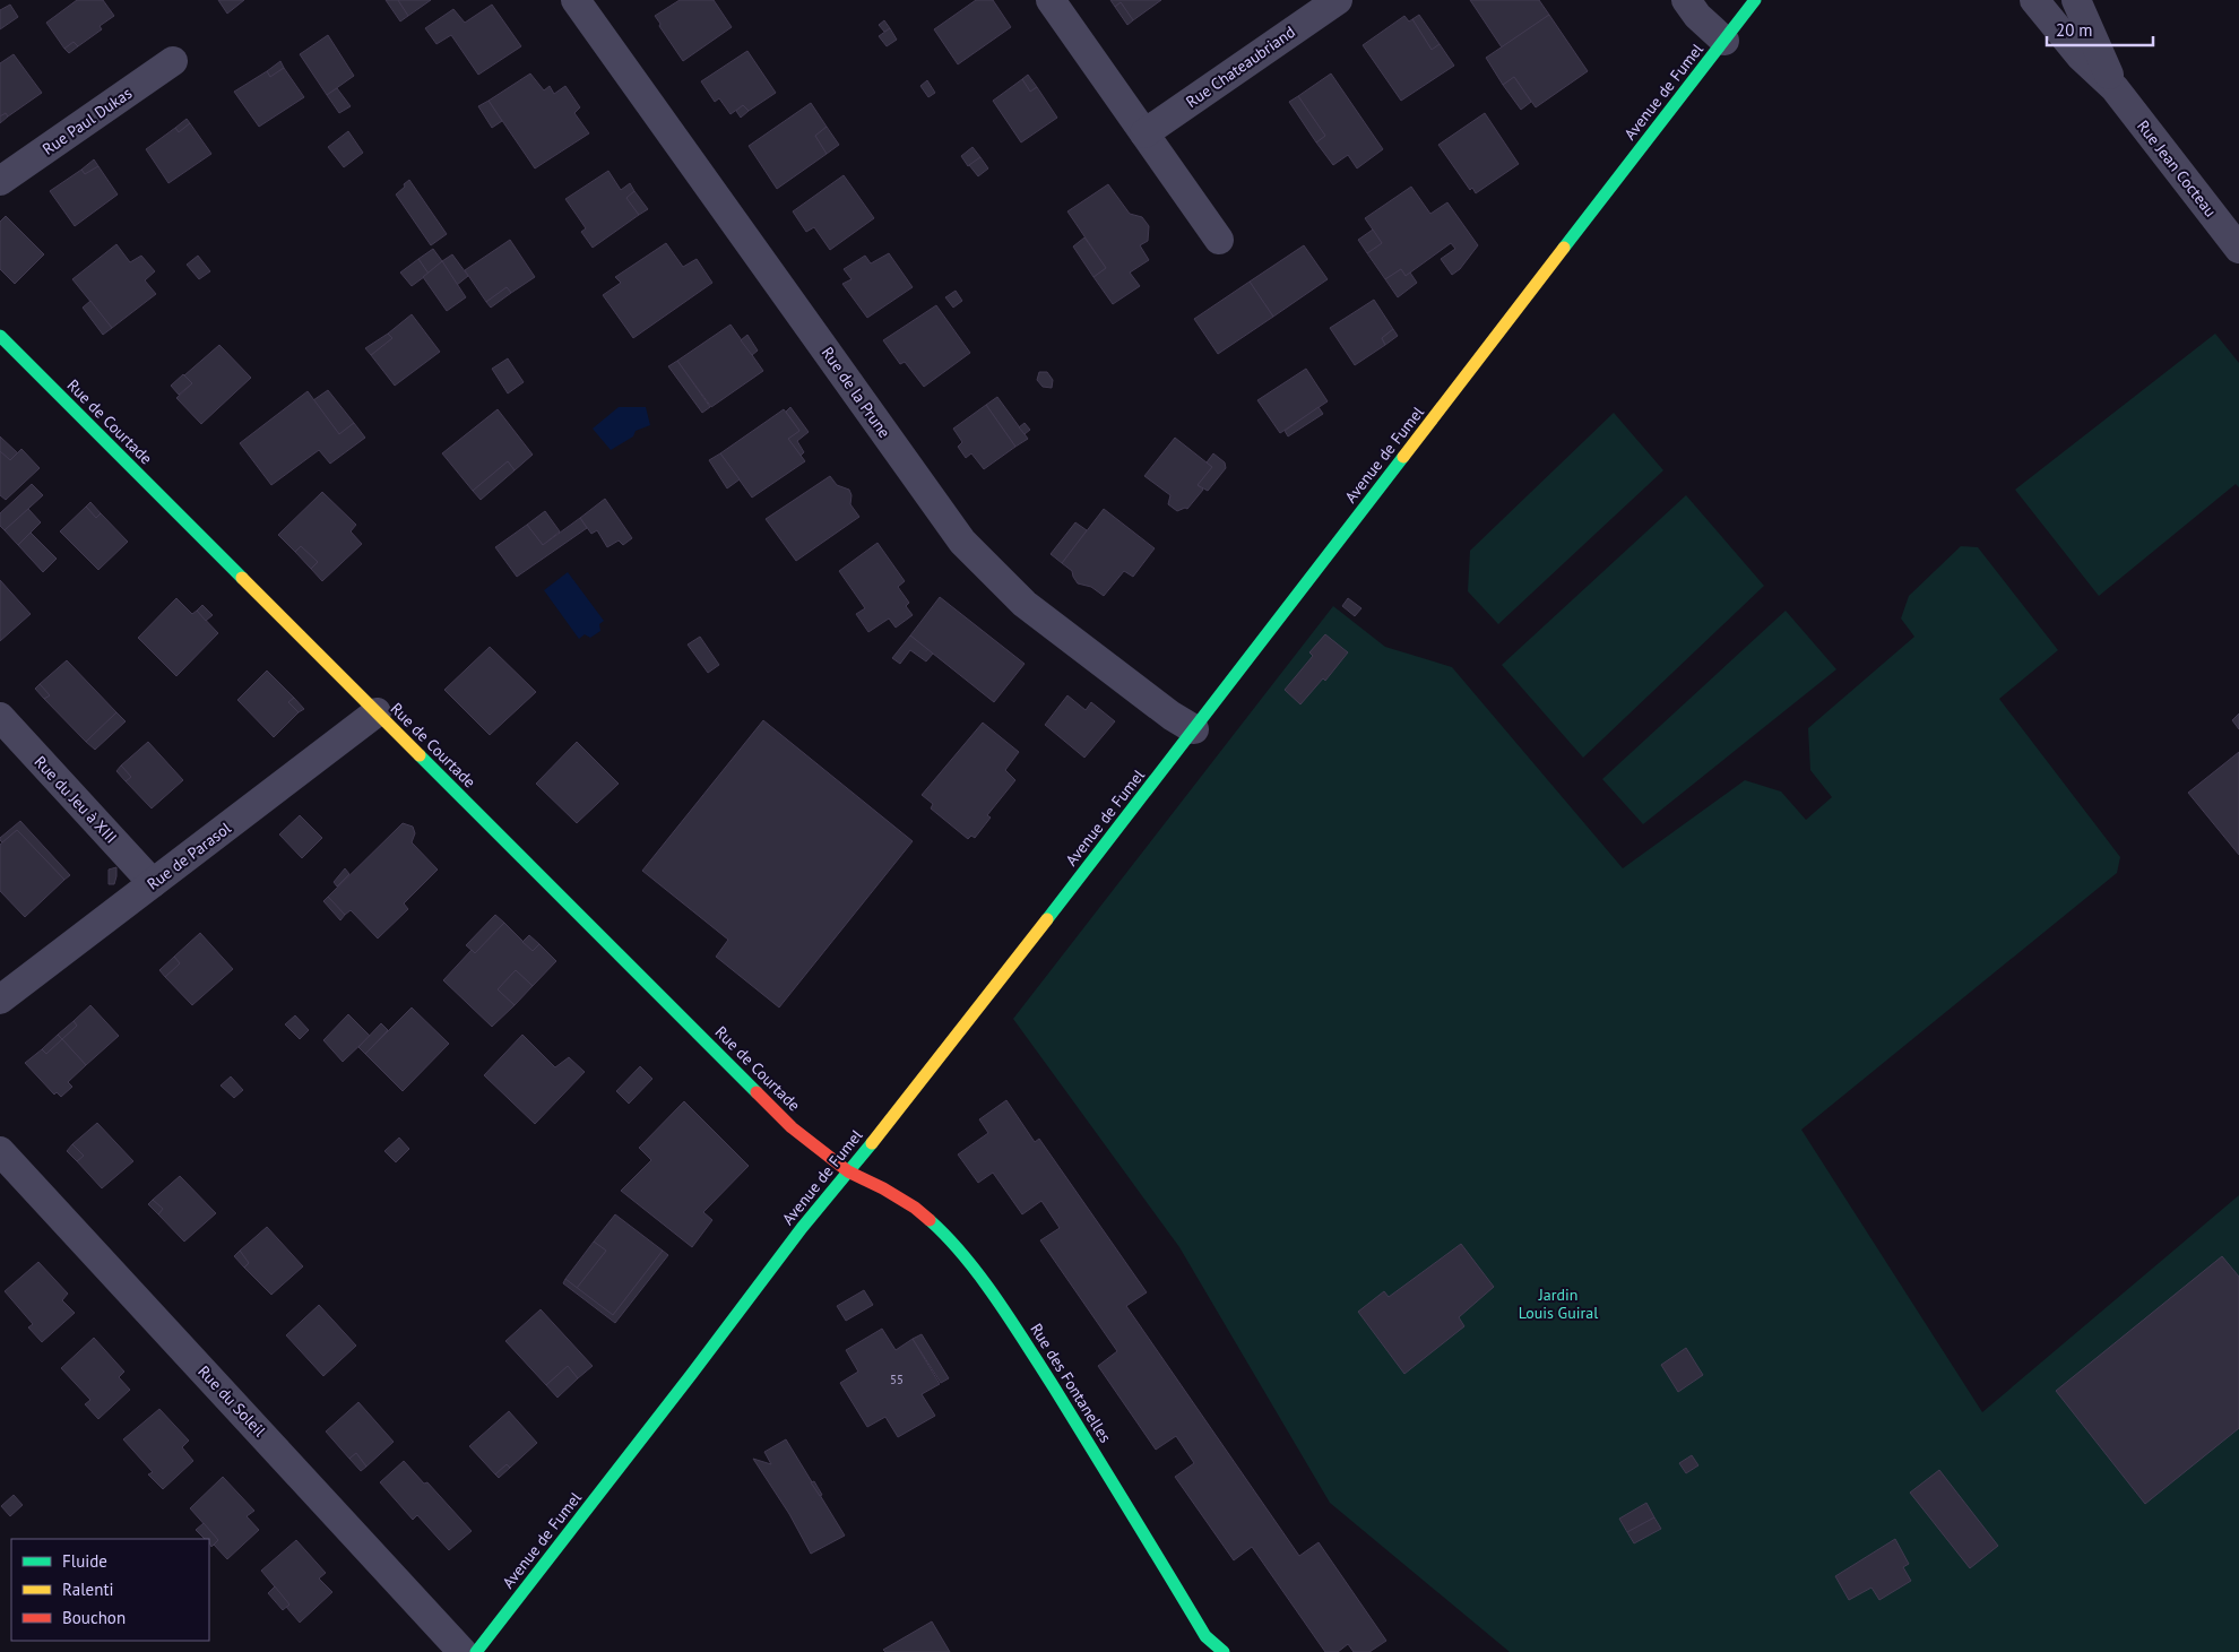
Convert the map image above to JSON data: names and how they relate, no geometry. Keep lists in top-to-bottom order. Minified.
{"streets":{"main road":["Avenue de Fumel","Rue de Courtade","Rue des Fontanelles"],"street":["Rue Chateaubriand","Rue Paul Dukas","Rue Jean Cocteau","Rue de la Prune","Rue du Jeu à XIII","Rue de Parasol","Rue du Soleil"]},"crossings":[["Avenue de Fumel","Rue de la Prune"],["Avenue de Fumel","Rue de Courtade"],["Avenue de Fumel","Rue des Fontanelles"],["Rue de Courtade","Rue de Parasol"],["Rue de Courtade","Rue des Fontanelles"],["Rue du Jeu à XIII","Rue de Parasol"]],"parks":["Jardin Louis Guiral"],"house_numbers":["55"],"legend":["Fluide","Ralenti","Bouchon"],"scale_bar":"20 m"}
